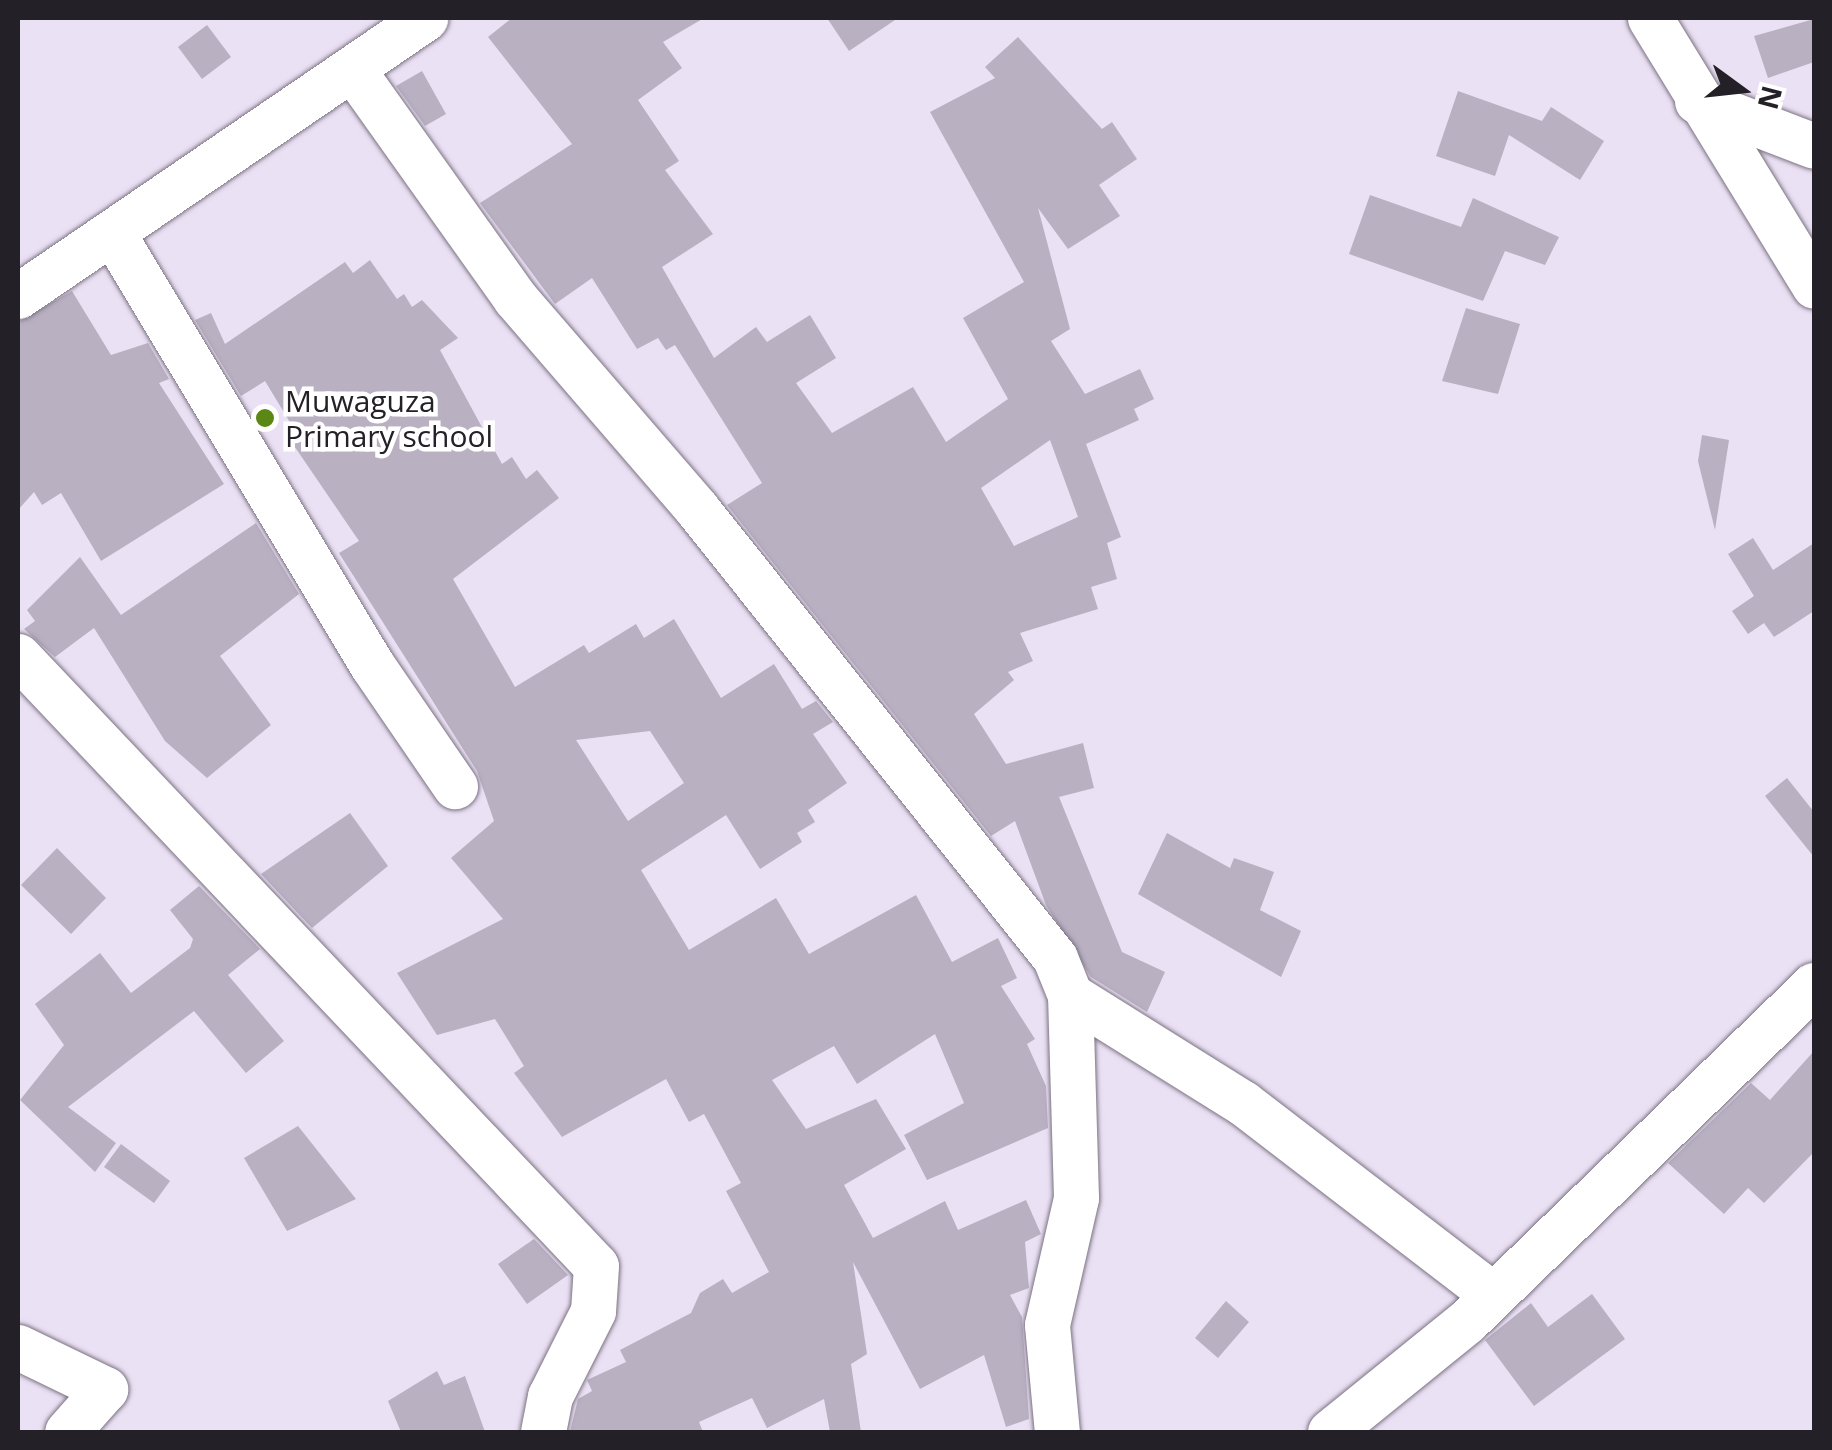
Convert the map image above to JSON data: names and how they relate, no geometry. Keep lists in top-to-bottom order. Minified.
{"places":["Muwaguza Primary school"],"north":"right"}
